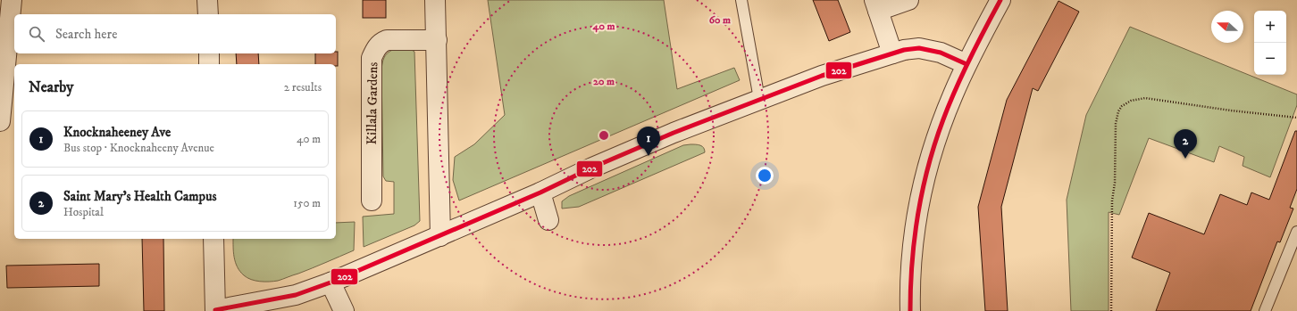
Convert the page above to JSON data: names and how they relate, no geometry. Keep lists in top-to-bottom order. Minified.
{"streets":{"street":["Killala Gardens"]},"lines":["transit line 202"],"north":"left","page":{"map_buttons":["+","−"],"search":"Search here","heading":["Nearby","2 results"],"list":[{"mark":"1","name":"Knocknaheeney Ave","note":"Bus stop · Knocknaheeny Avenue","value":"40 m"},{"mark":"2","name":"Saint Mary's Health Campus","note":"Hospital","value":"150 m"}],"pins":["1","2"]},"rings":["60 m","40 m","20 m"]}
